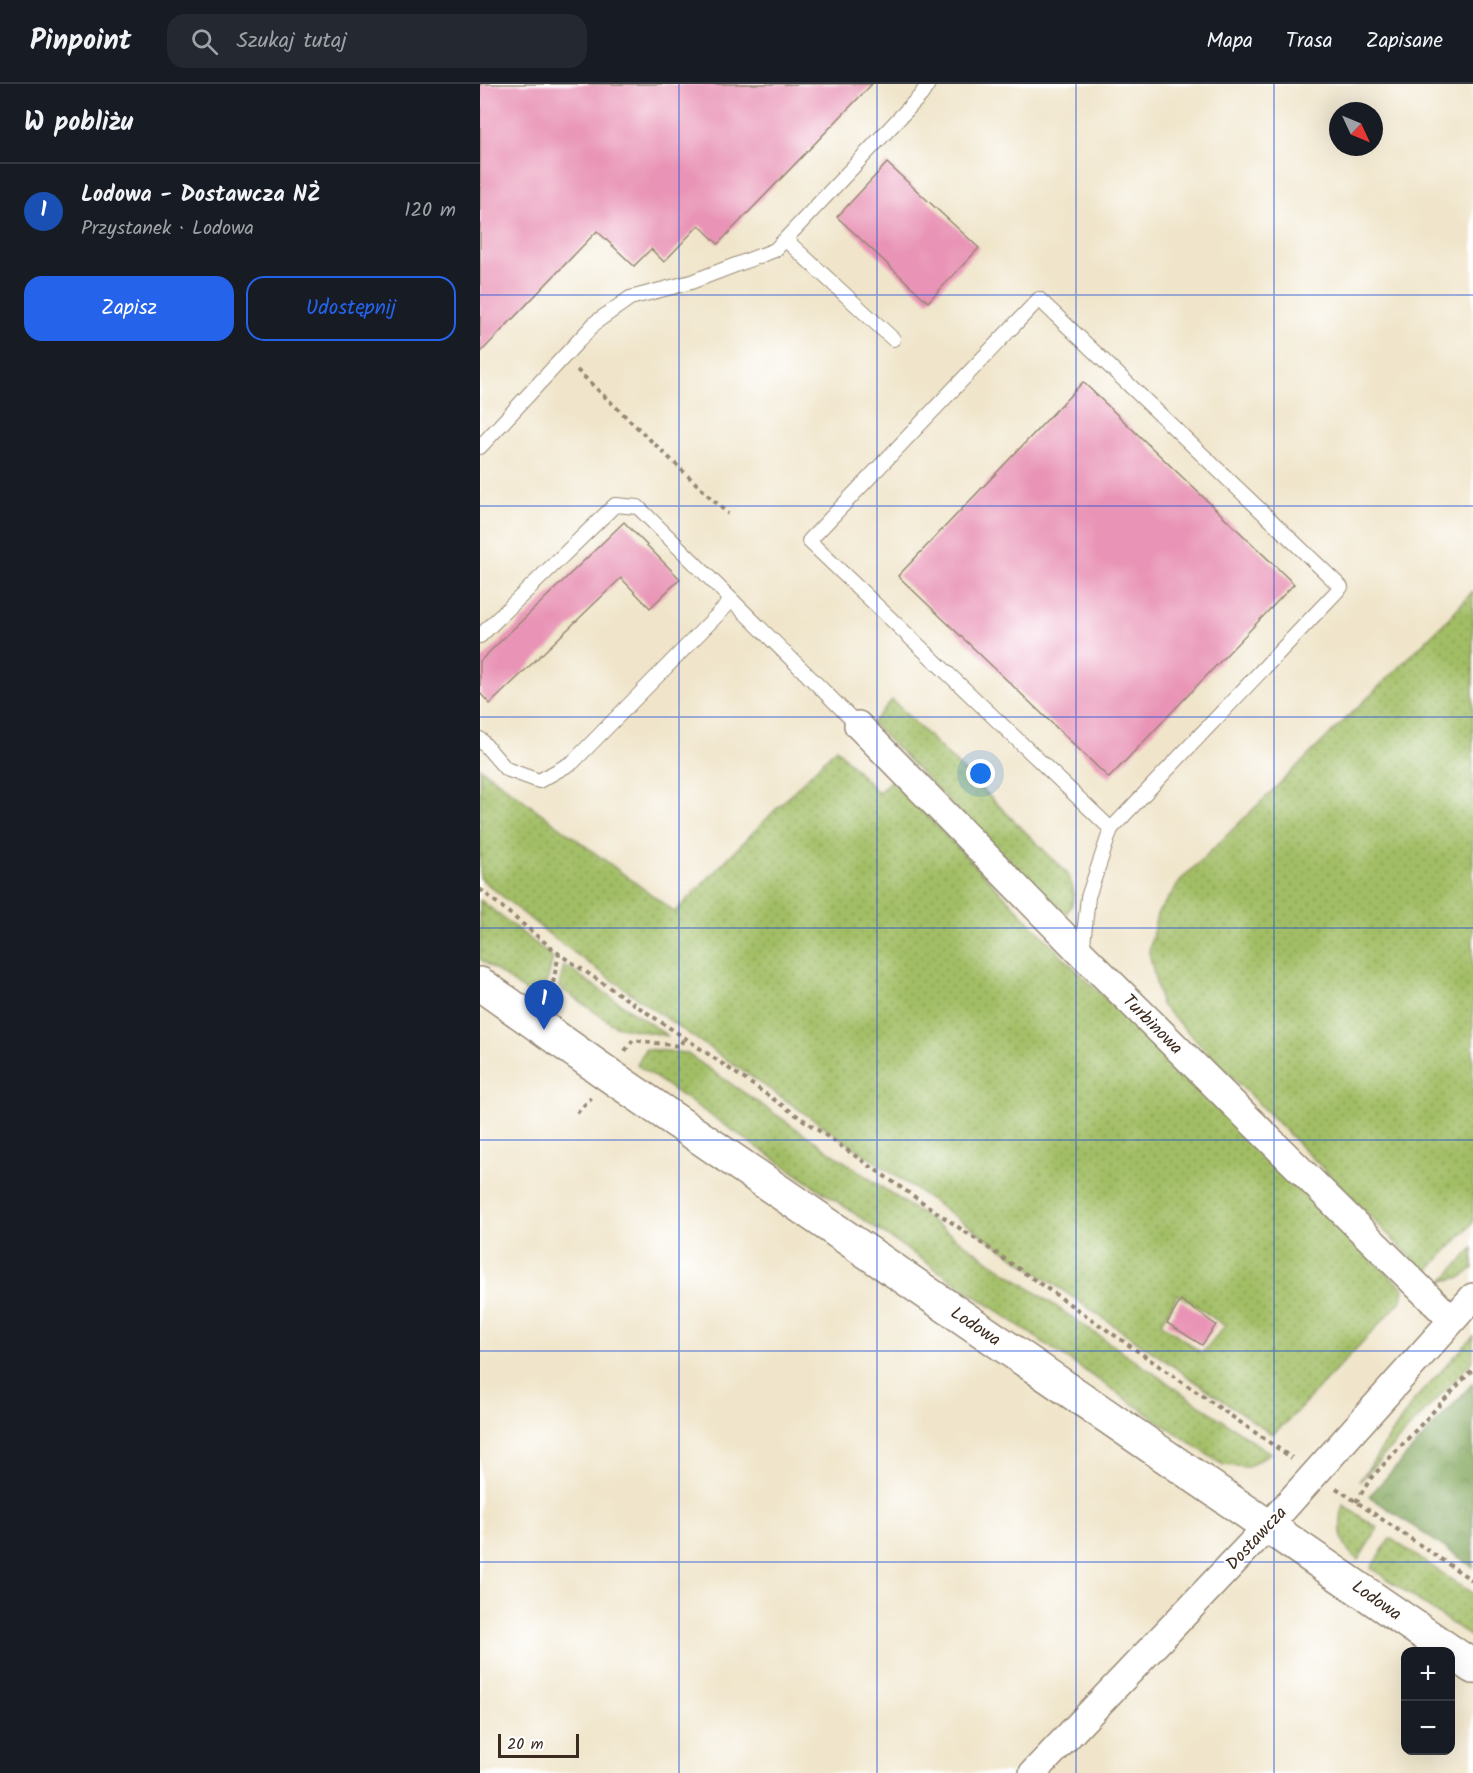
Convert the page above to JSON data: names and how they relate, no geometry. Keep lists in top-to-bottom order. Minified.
{"streets":{"street":["Turbinowa","Lodowa","Dostawcza"]},"crossings":[["Turbinowa","Dostawcza"],["Lodowa","Dostawcza"]],"scale_bar":"20 m","north":"bottom right","page":{"header":"Pinpoint","search":"Szukaj tutaj","nav":["Mapa","Trasa","Zapisane"],"heading":"W pobliżu","list":[{"mark":"1","name":"Lodowa - Dostawcza NŻ","note":"Przystanek · Lodowa","value":"120 m"}],"buttons":["Zapisz","Udostępnij"],"pins":"1","map_buttons":["+","−"],"scale":"20 m"}}
